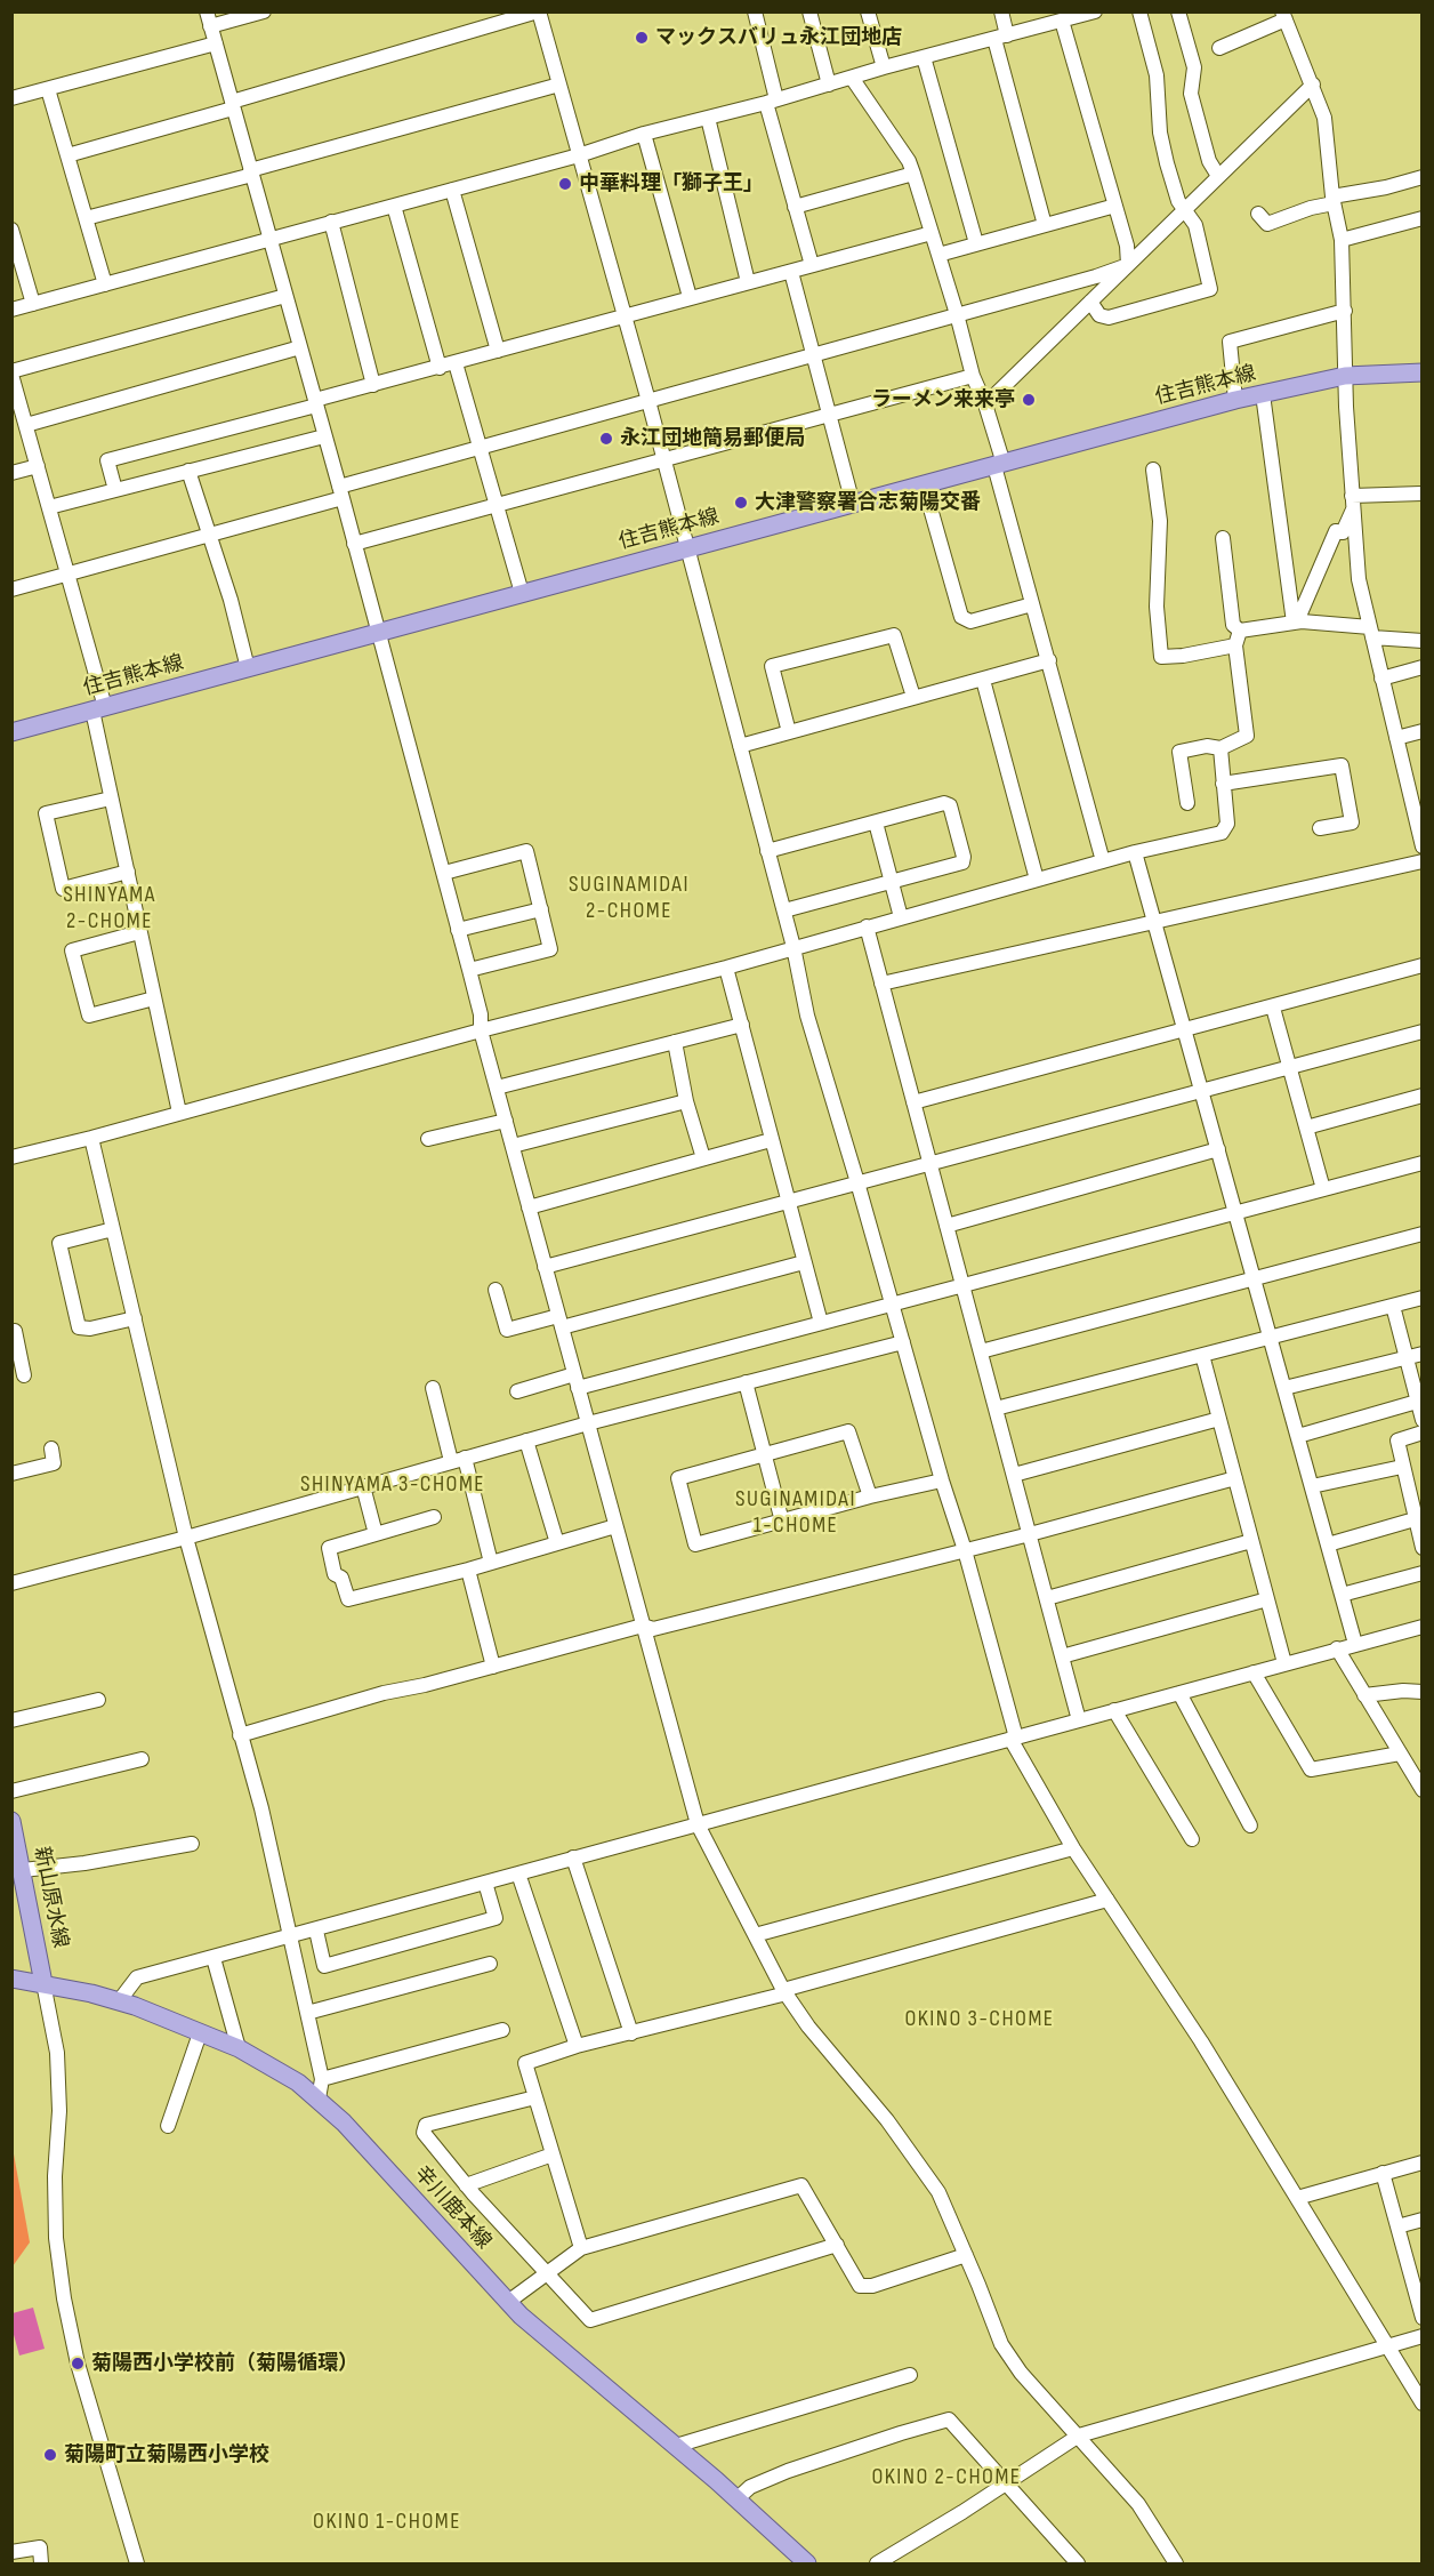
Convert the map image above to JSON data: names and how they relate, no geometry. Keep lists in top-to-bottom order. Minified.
{"streets":{"main road":["住吉熊本線","新山原水線","辛川鹿本線"]},"crossings":[["新山原水線","辛川鹿本線"]],"districts":["SUGINAMIDAI 2-CHOME","SHINYAMA 2-CHOME","SHINYAMA 3-CHOME","SUGINAMIDAI 1-CHOME","OKINO 3-CHOME","OKINO 2-CHOME","OKINO 1-CHOME"],"places":["マックスバリュ永江団地店","中華料理「獅子王」","ラーメン来来亭","永江団地簡易郵便局","大津警察署合志菊陽交番","菊陽西小学校前（菊陽循環）","菊陽町立菊陽西小学校"]}
